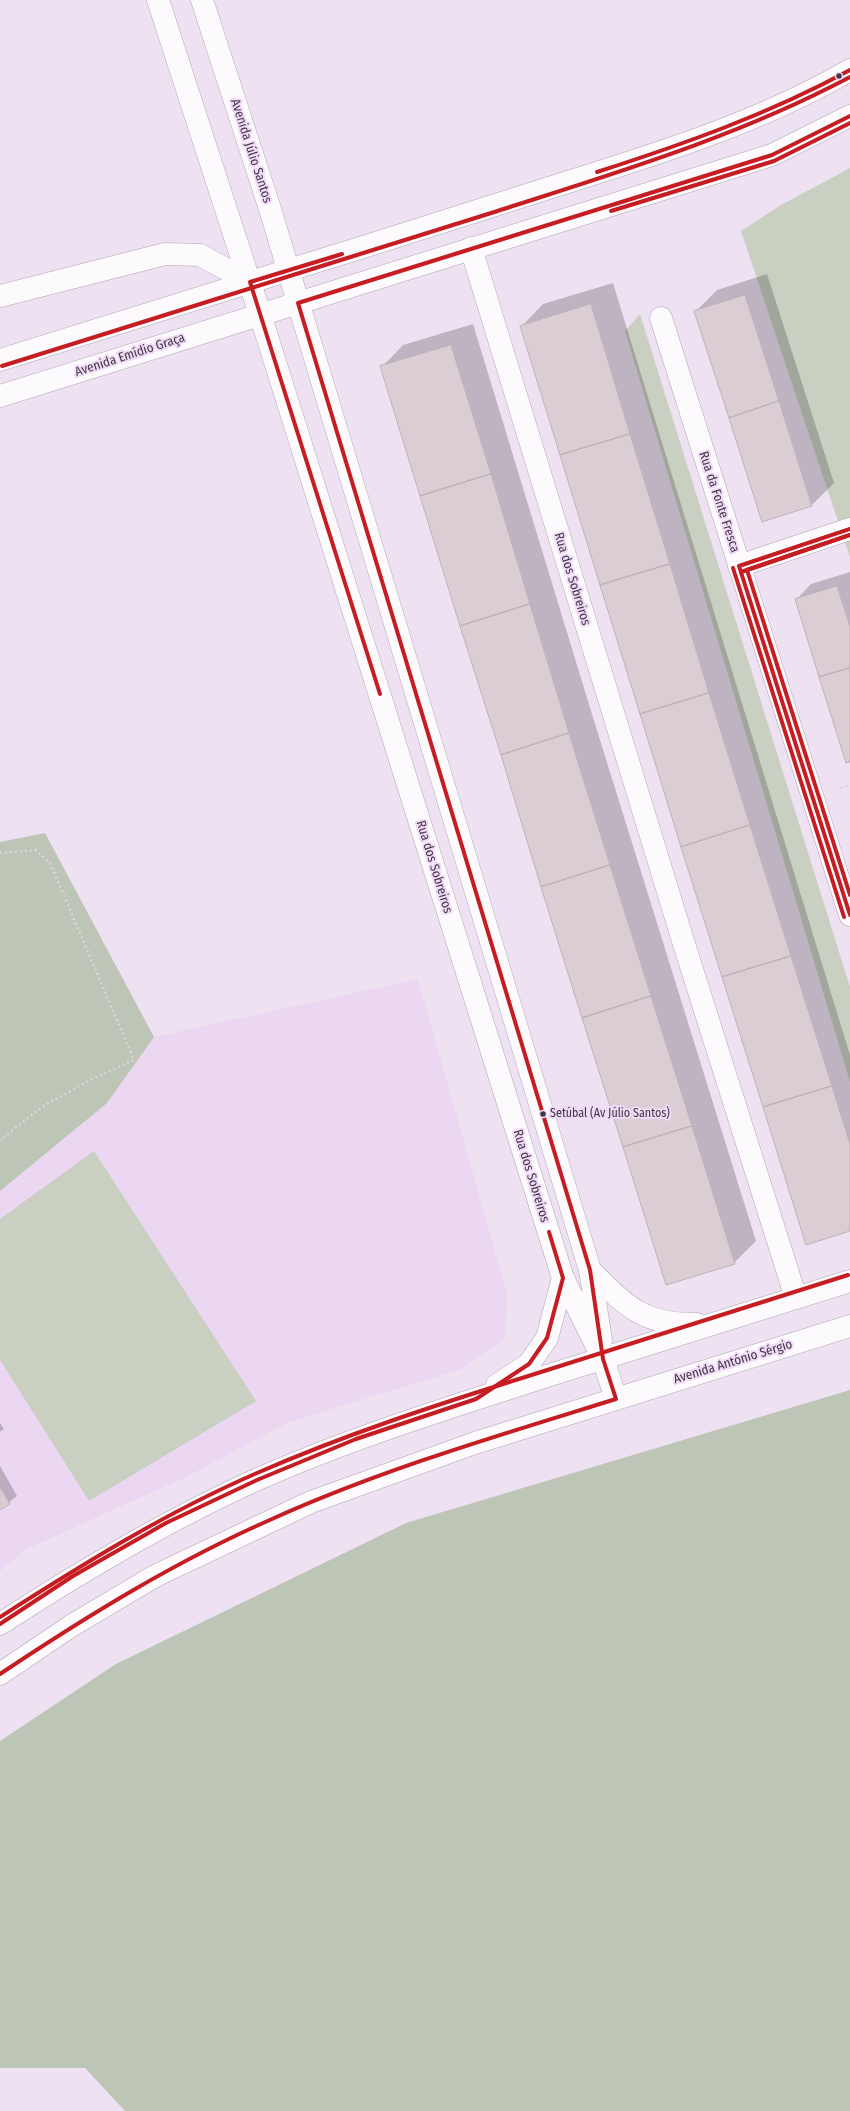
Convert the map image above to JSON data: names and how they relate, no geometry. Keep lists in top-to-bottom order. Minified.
{"streets":{"street":["Avenida Júlio Santos","Avenida Emídio Graça","Rua da Fonte Fresca","Rua dos Sobreiros","Avenida António Sérgio"]},"crossings":[["Avenida Júlio Santos","Avenida Emídio Graça"],["Avenida Emídio Graça","Rua dos Sobreiros"]],"places":["Setúbal (Av Júlio Santos)"]}
